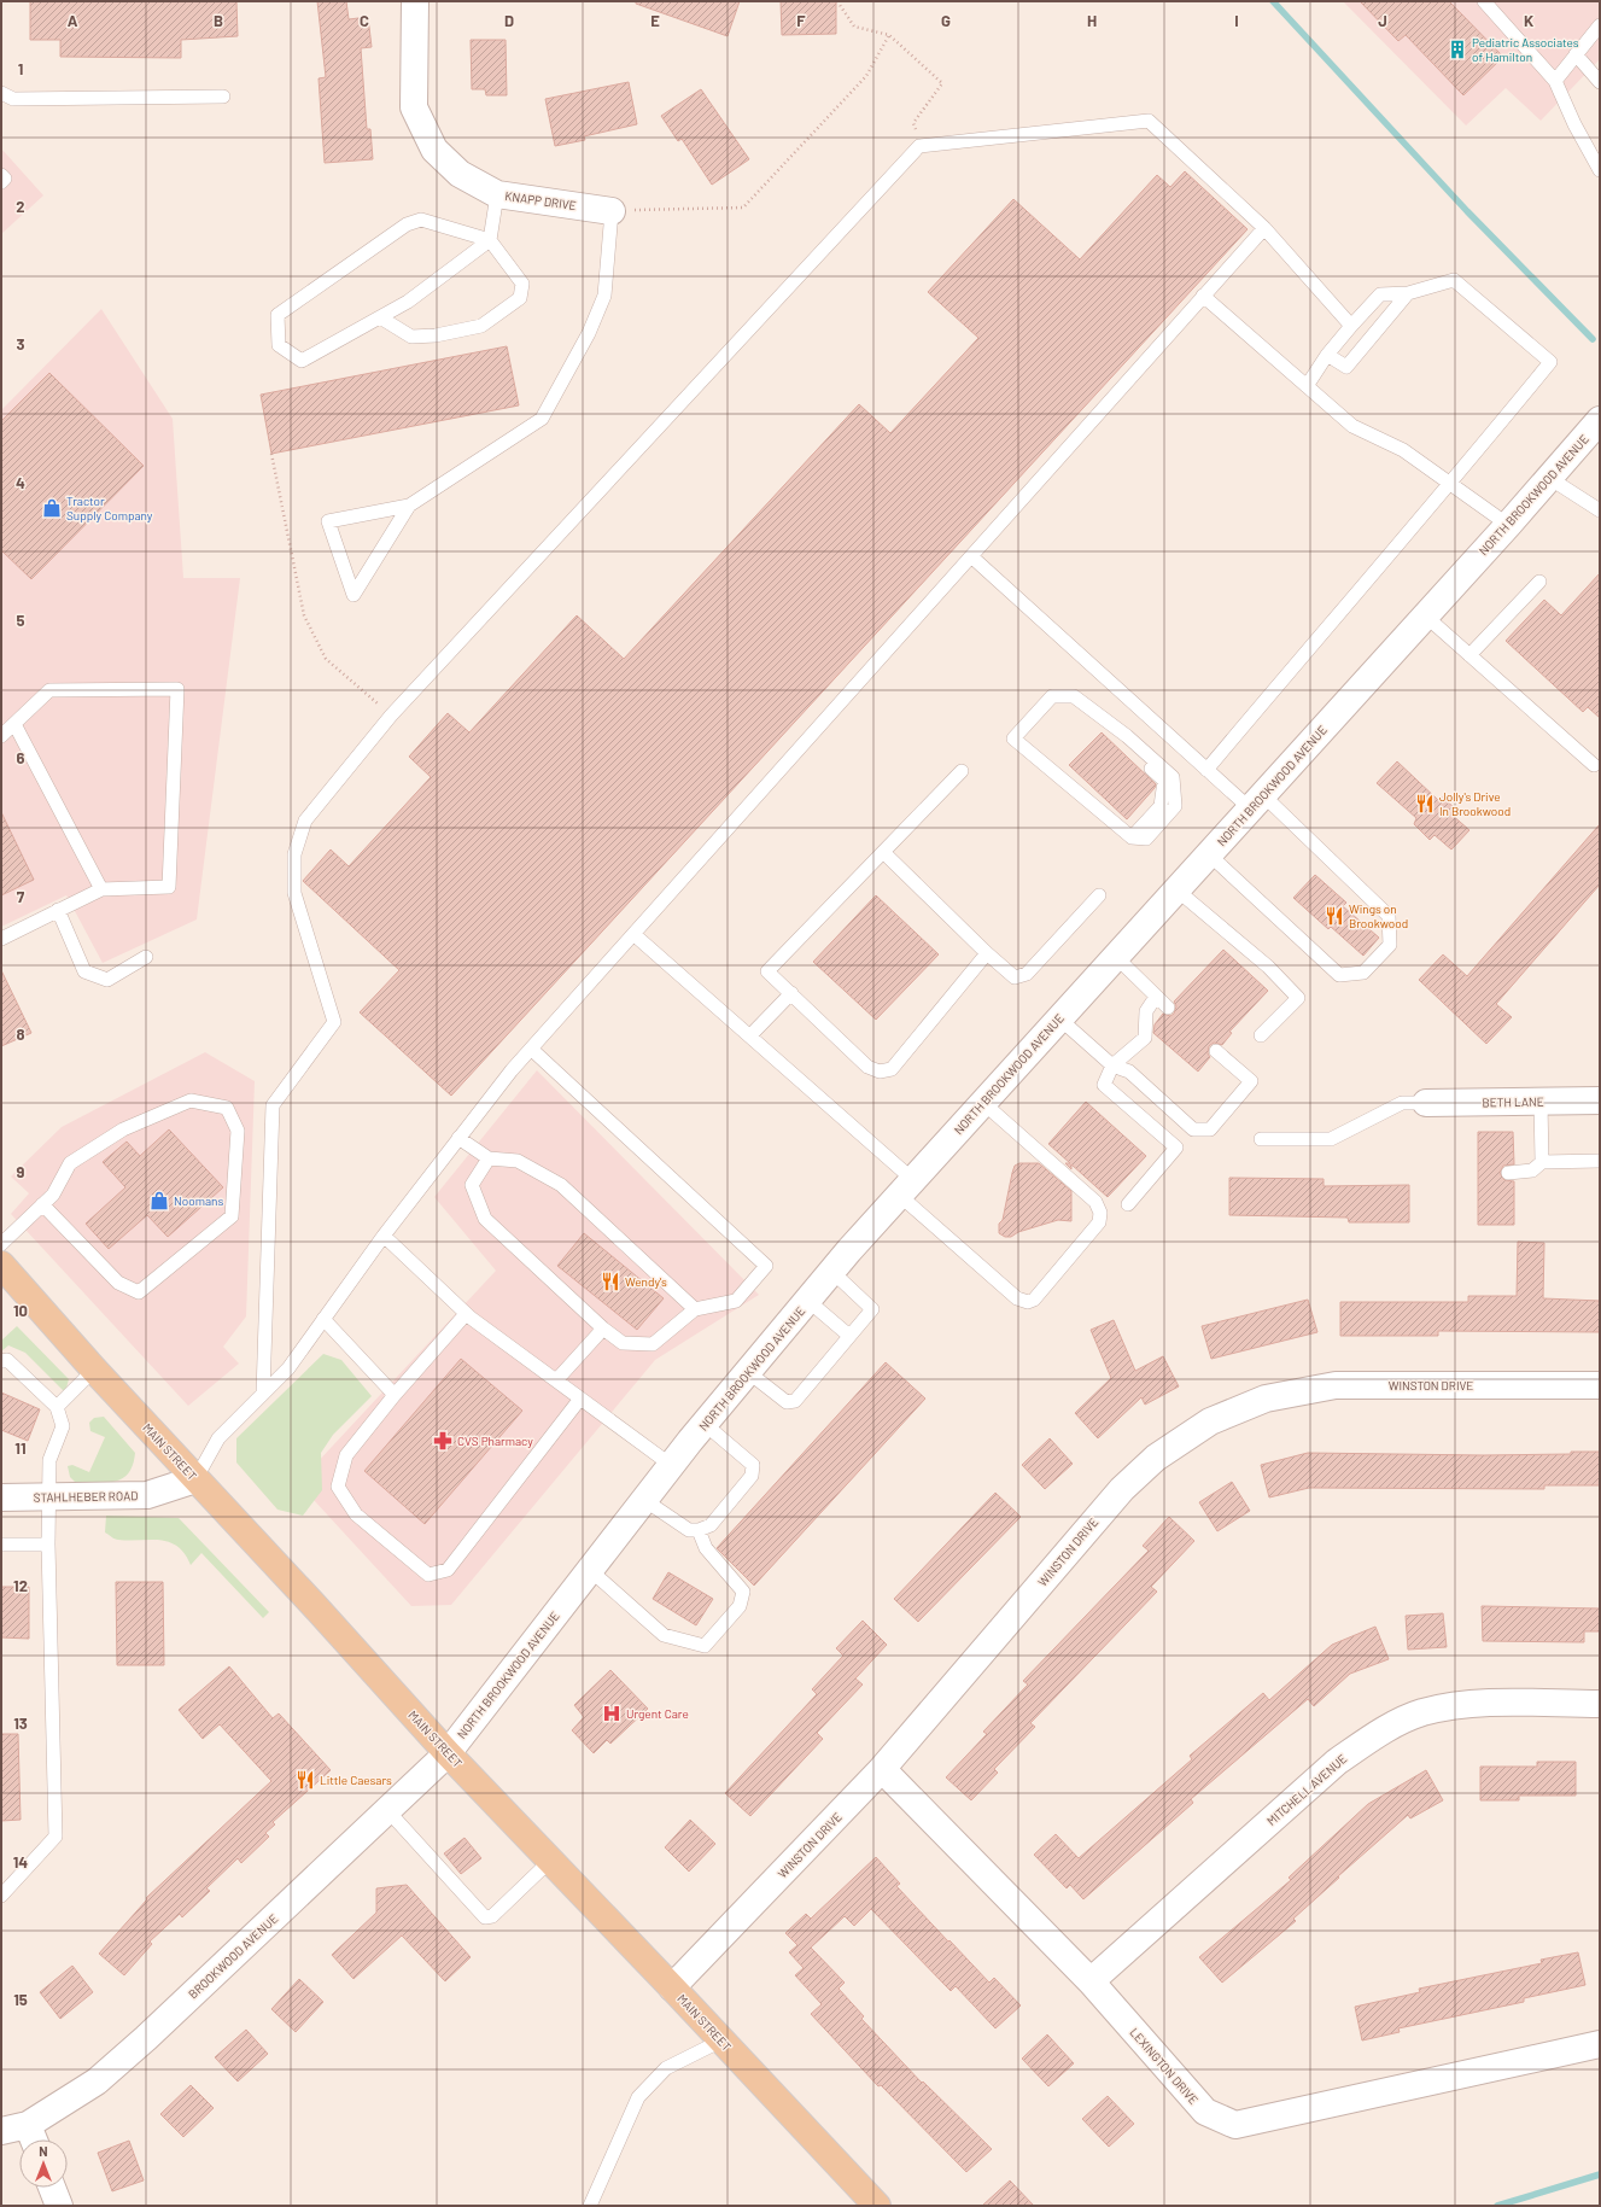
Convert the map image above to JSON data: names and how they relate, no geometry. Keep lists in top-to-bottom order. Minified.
{"streets":{"main road":["MAIN STREET"],"street":["KNAPP DRIVE","NORTH BROOKWOOD AVENUE","BETH LANE","WINSTON DRIVE","STAHLHEBER ROAD","MITCHELL AVENUE","BROOKWOOD AVENUE","LEXINGTON DRIVE"]},"crossings":[["NORTH BROOKWOOD AVENUE","MAIN STREET"],["NORTH BROOKWOOD AVENUE","BROOKWOOD AVENUE"],["WINSTON DRIVE","MAIN STREET"],["WINSTON DRIVE","LEXINGTON DRIVE"],["MAIN STREET","STAHLHEBER ROAD"],["MAIN STREET","BROOKWOOD AVENUE"],["MITCHELL AVENUE","LEXINGTON DRIVE"]],"places":{"building":["Pediatric Associates of Hamilton"],"shop":["Tractor Supply Company","Noomans"],"restaurant":["Jolly's Drive In Brookwood","Wings on Brookwood","Wendy's","Little Caesars"],"pharmacy":["CVS Pharmacy"],"hospital":["Urgent Care"]},"north":"top","grid":{"columns":["A","B","C","D","E","F","G","H","I","J","K"],"rows":["1","2","3","4","5","6","7","8","9","10","11","12","13","14","15"]}}
